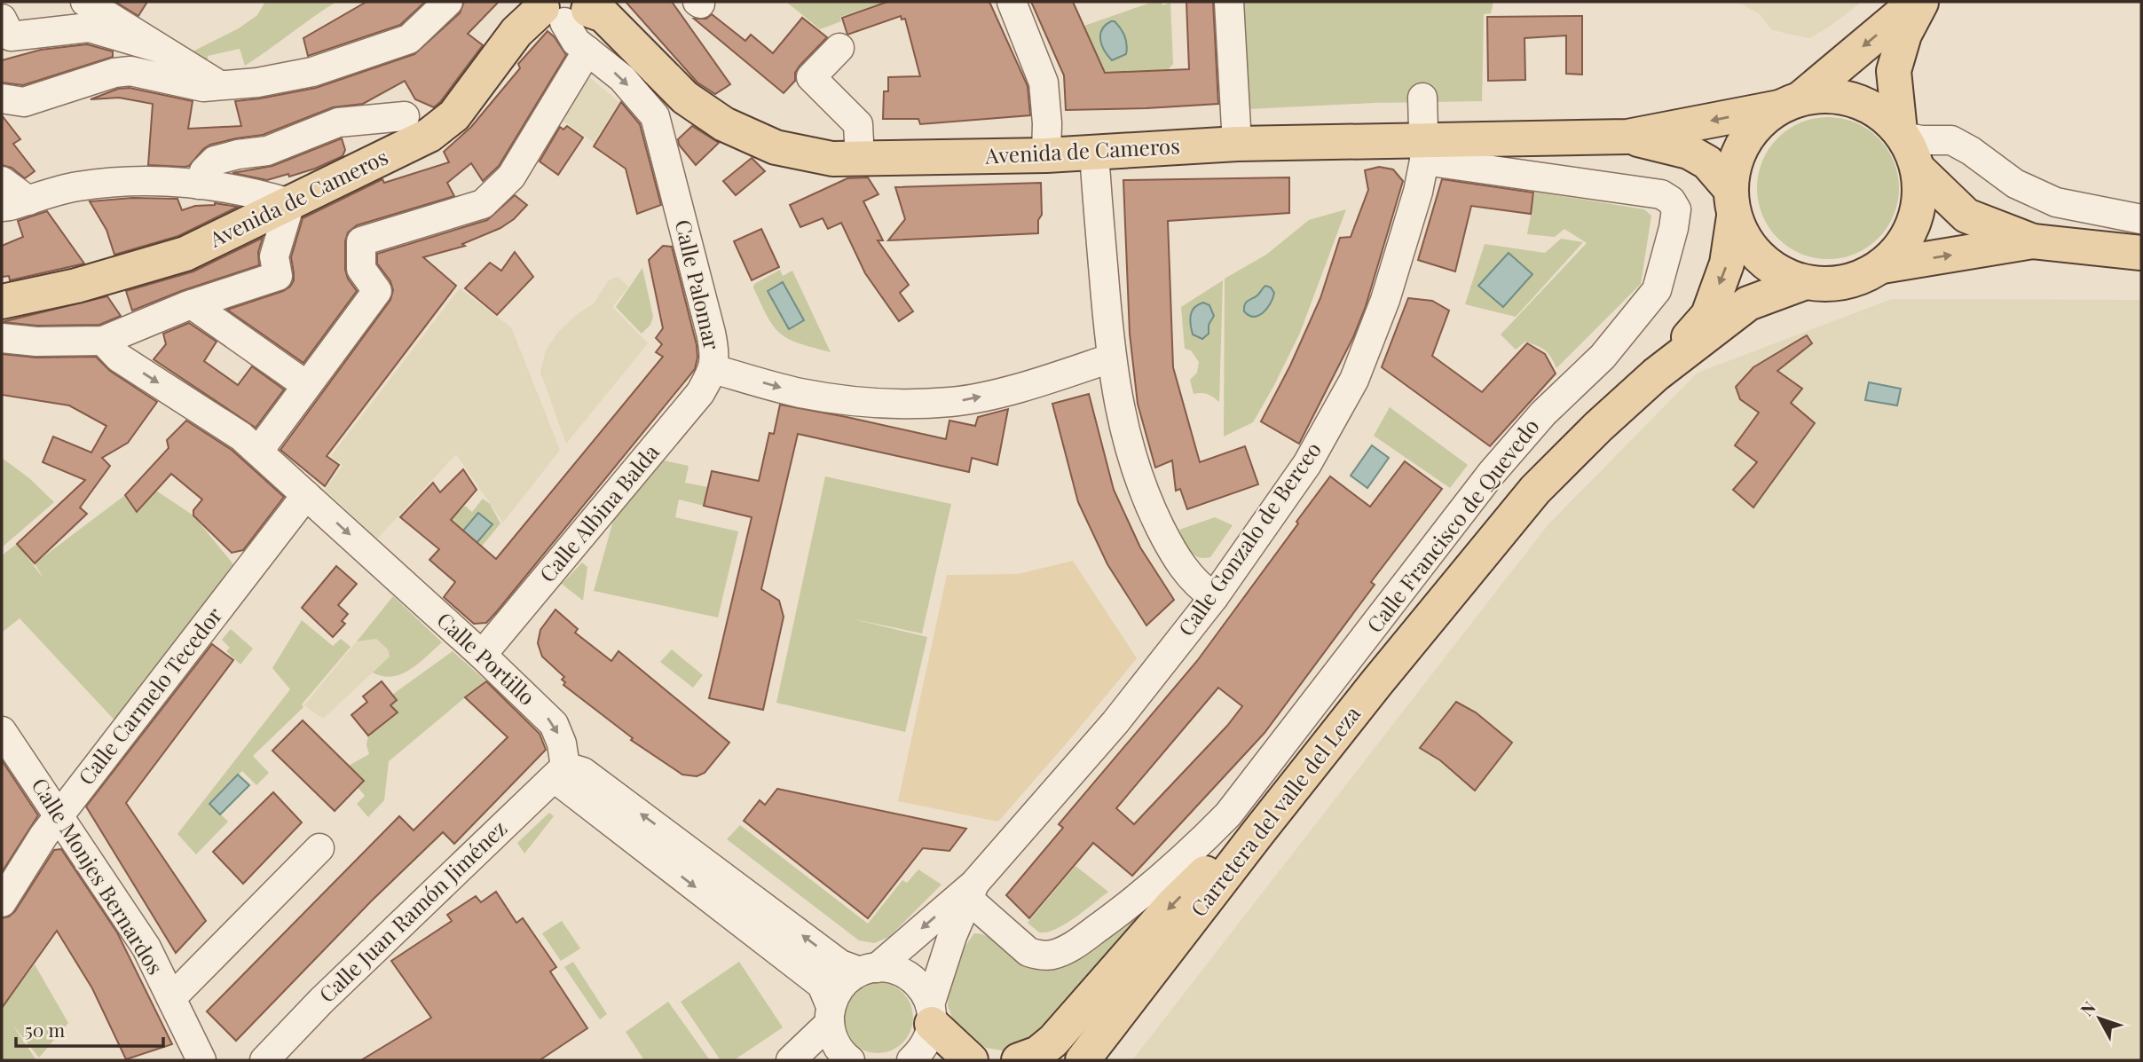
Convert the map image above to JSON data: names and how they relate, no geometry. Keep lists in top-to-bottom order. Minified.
{"streets":{"main road":["Avenida de Cameros","Carretera del valle del Leza"],"street":["Calle Palomar","Calle Albina Balda","Calle Francisco de Quevedo","Calle Gonzalo de Berceo","Calle Portillo","Calle Carmelo Tecedor","Calle Monjes Bernardos","Calle Juan Ramón Jiménez"]},"crossings":[["Avenida de Cameros","Calle Palomar"],["Avenida de Cameros","Calle Francisco de Quevedo"],["Avenida de Cameros","Calle Gonzalo de Berceo"],["Calle Palomar","Calle Albina Balda"],["Calle Albina Balda","Calle Portillo"],["Calle Francisco de Quevedo","Calle Gonzalo de Berceo"],["Calle Portillo","Calle Carmelo Tecedor"],["Calle Portillo","Calle Juan Ramón Jiménez"],["Calle Carmelo Tecedor","Calle Monjes Bernardos"]],"one_way":["Calle Portillo"],"scale_bar":"50 m","north":"top left"}
